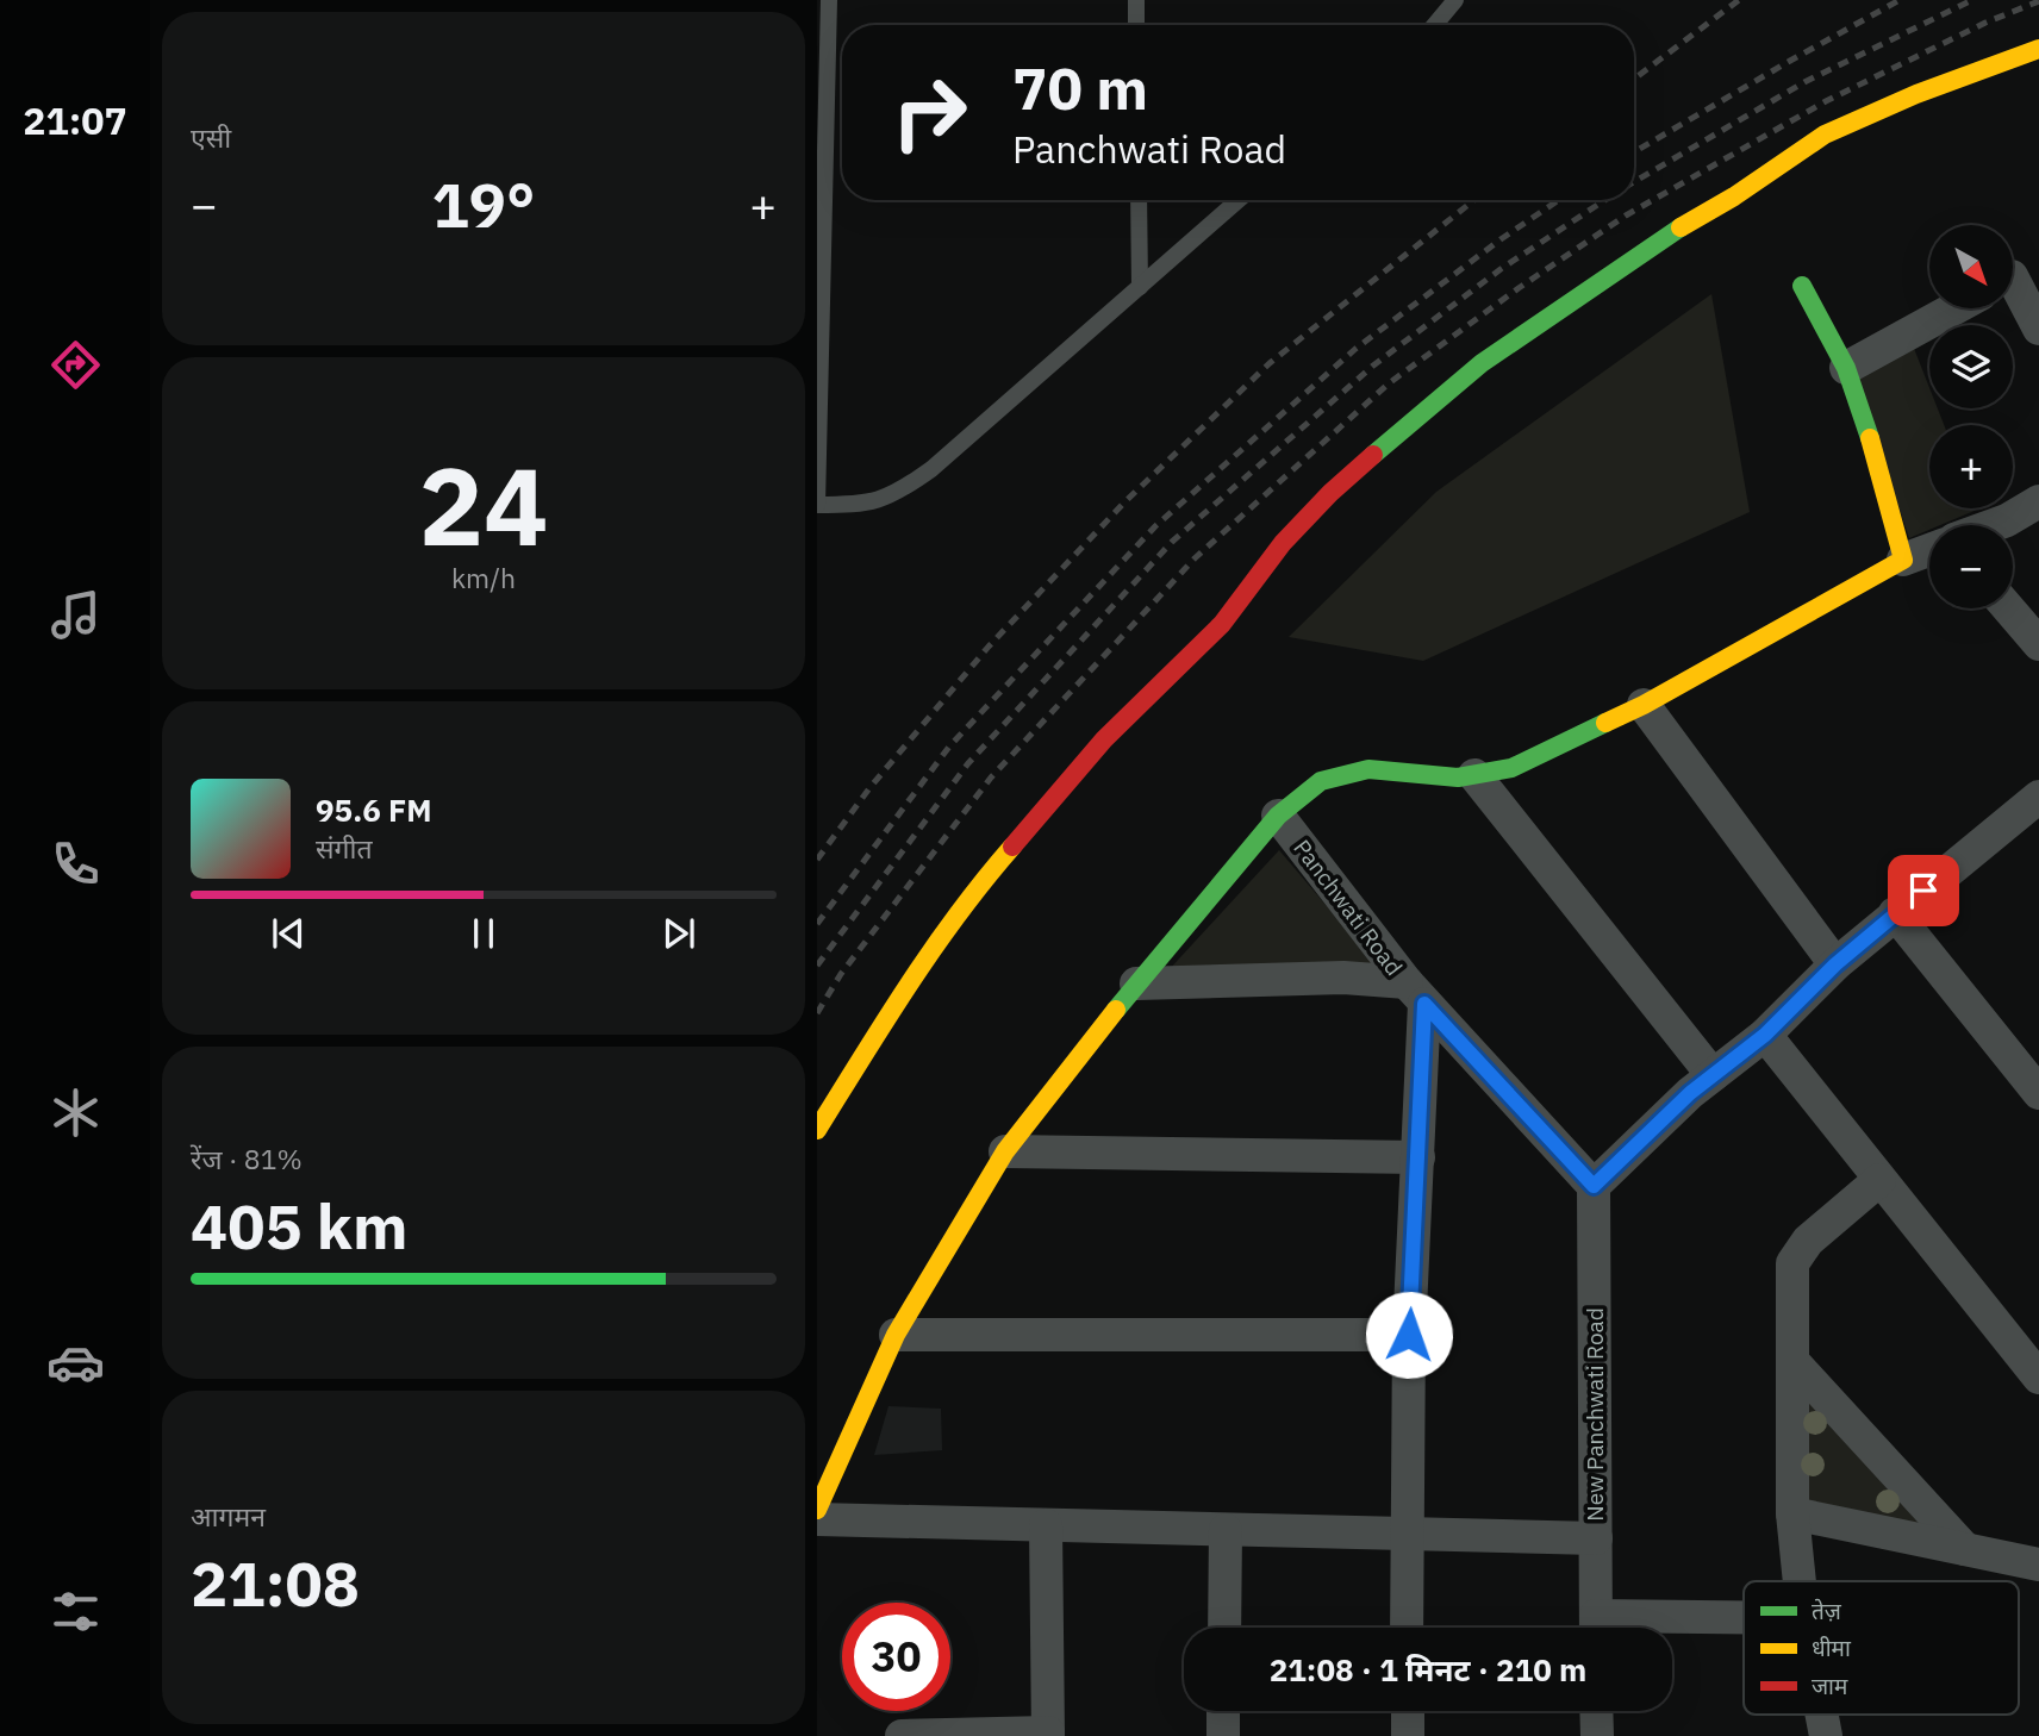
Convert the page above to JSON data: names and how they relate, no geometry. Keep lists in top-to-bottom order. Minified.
{"streets":{"street":["Panchwati Road","New Panchwati Road"]},"crossings":[["Panchwati Road","New Panchwati Road"]],"legend":["तेज़","धीमा","जाम"],"north":"bottom right","page":{"tabs":"21:07","tile":["एसी",["24","km/h"],["रेंज · 81%","405 km"],["आगमन","21:08"]],"turn":["70 m","Panchwati Road"],"heat":["−","19°","+"],"map_buttons":["+","−"],"song":["95.6 FM","संगीत"],"limit":"30","trip":"21:08 · 1 मिनट · 210 m"}}
